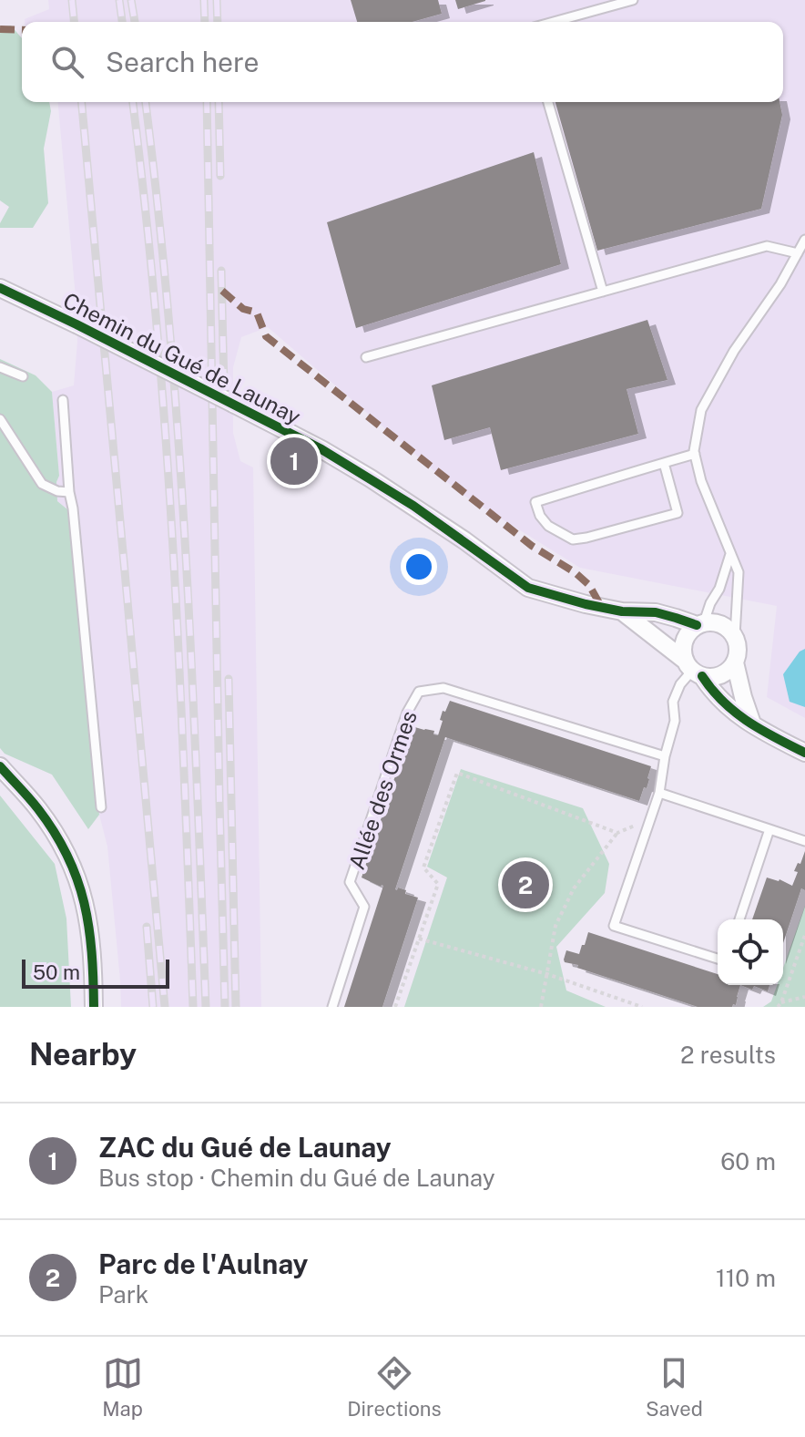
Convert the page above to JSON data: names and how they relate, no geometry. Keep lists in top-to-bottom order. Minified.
{"streets":{"street":["Chemin du Gué de Launay"],"lane":["Allée des Ormes"]},"scale_bar":"50 m","page":{"search":"Search here","pins":["1","2"],"scale":"50 m","heading":["Nearby","2 results"],"list":[{"mark":"1","name":"ZAC du Gué de Launay","note":"Bus stop · Chemin du Gué de Launay","value":"60 m"},{"mark":"2","name":"Parc de l'Aulnay","note":"Park","value":"110 m"}],"nav":["Map","Directions","Saved"]}}
